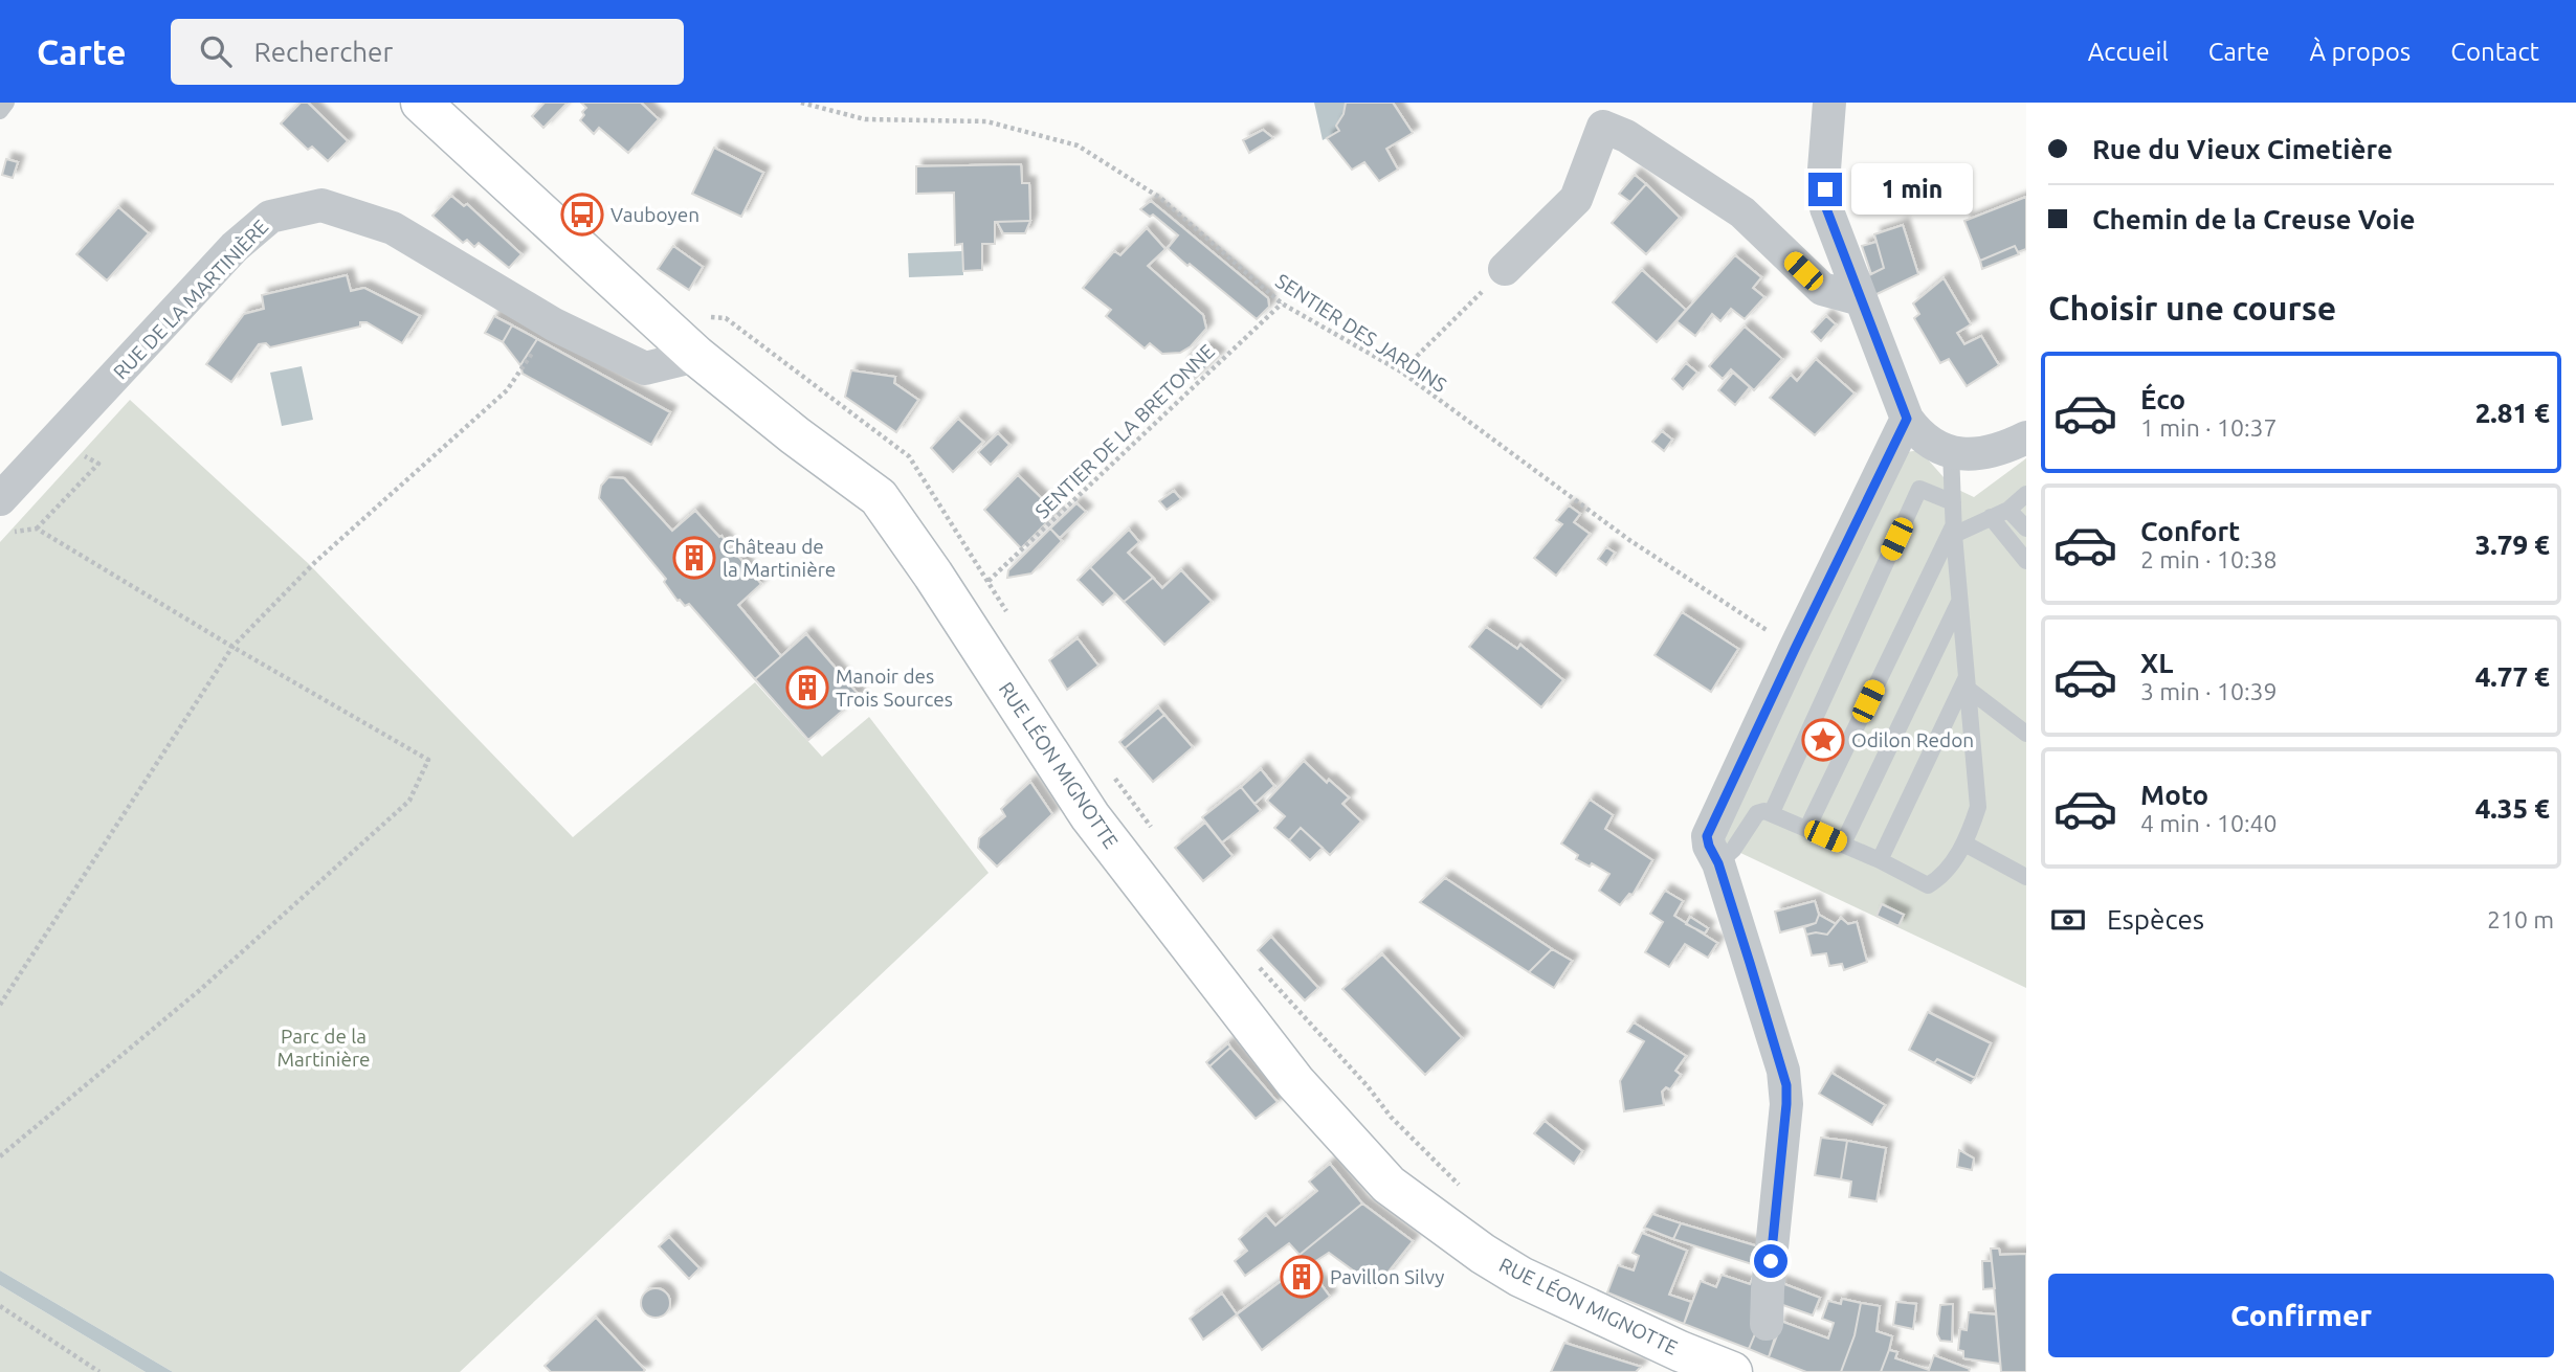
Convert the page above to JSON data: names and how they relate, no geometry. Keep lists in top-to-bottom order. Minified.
{"streets":{"main road":["RUE LÉON MIGNOTTE"],"street":["RUE DE LA MARTINIÈRE"],"path":["SENTIER DES JARDINS","SENTIER DE LA BRETONNE"]},"crossings":[["RUE DE LA MARTINIÈRE","RUE LÉON MIGNOTTE"],["SENTIER DES JARDINS","SENTIER DE LA BRETONNE"]],"parks":["Parc de la Martinière"],"places":{"bus stop":["Vauboyen"],"building":["Château de la Martinière","Manoir des Trois Sources","Pavillon Silvy"],"place":["Odilon Redon"]},"page":{"header":"Carte","search":"Rechercher","nav":["Accueil","Carte","À propos","Contact"],"banner":["Rue du Vieux Cimetière","Chemin de la Creuse Voie"],"bubble":"1 min","heading":"Choisir une course","list":[{"name":"Éco","note":"1 min · 10:37","value":"2.81 €"},{"name":"Confort","note":"2 min · 10:38","value":"3.79 €"},{"name":"XL","note":"3 min · 10:39","value":"4.77 €"},{"name":"Moto","note":"4 min · 10:40","value":"4.35 €"}],"pay":["Espèces","210 m"],"buttons":"Confirmer"}}
